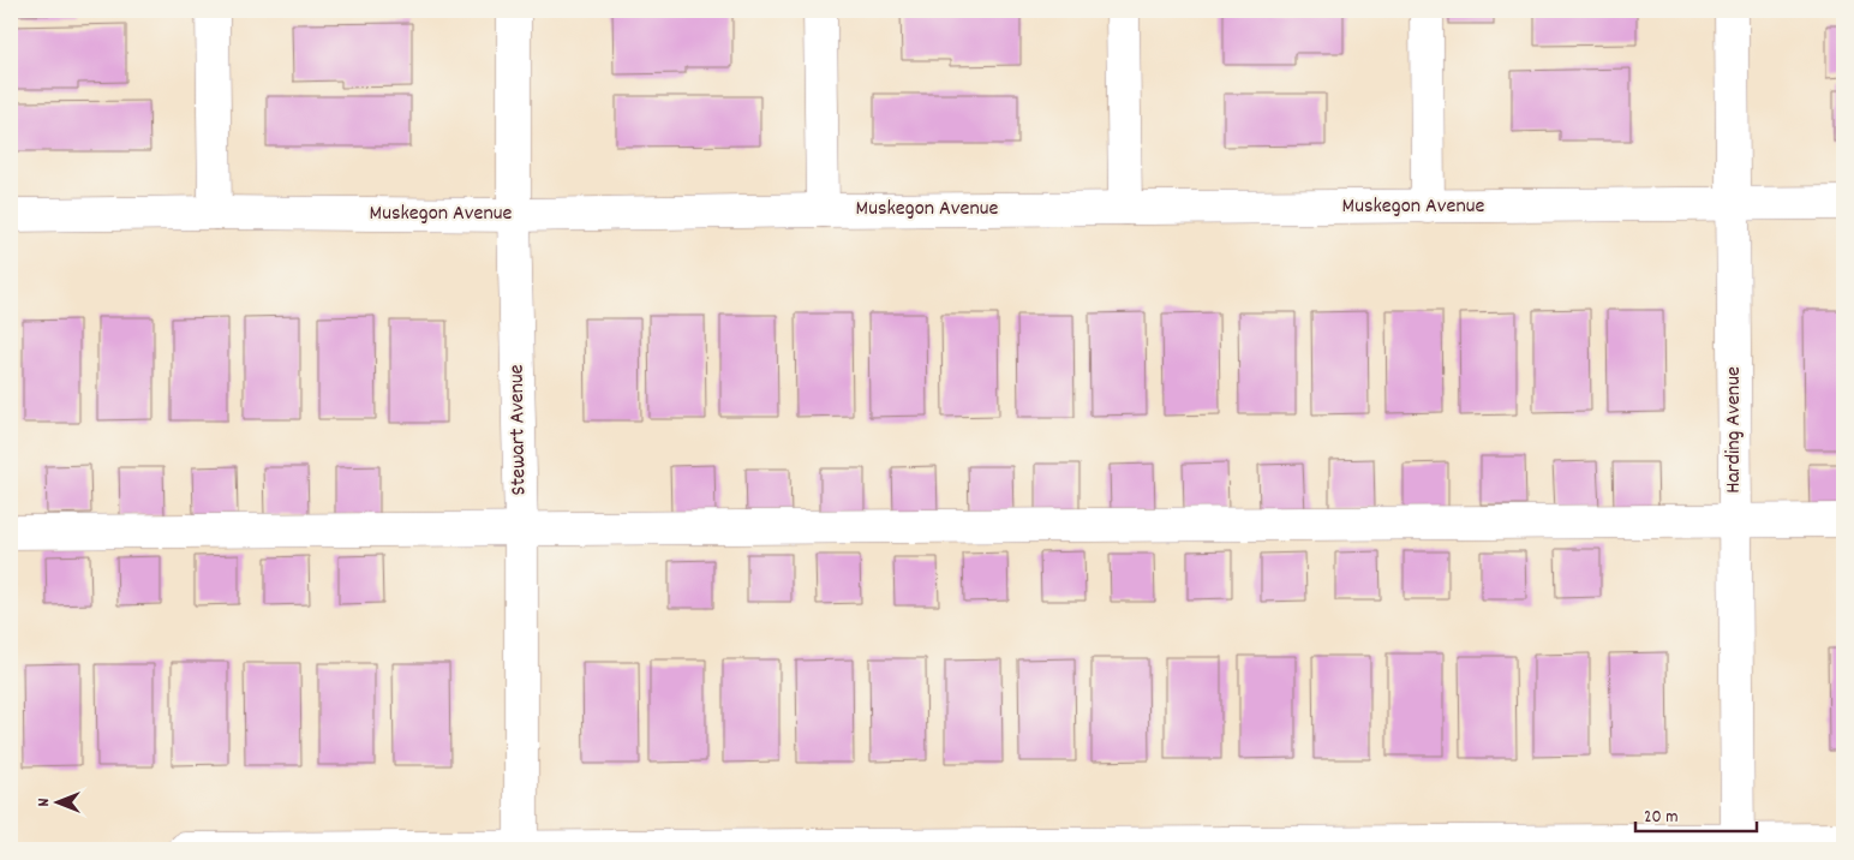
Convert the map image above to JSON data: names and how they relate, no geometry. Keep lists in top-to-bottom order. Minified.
{"streets":{"street":["Muskegon Avenue","Stewart Avenue","Harding Avenue"]},"crossings":[["Muskegon Avenue","Stewart Avenue"],["Muskegon Avenue","Harding Avenue"]],"scale_bar":"20 m","north":"left"}
